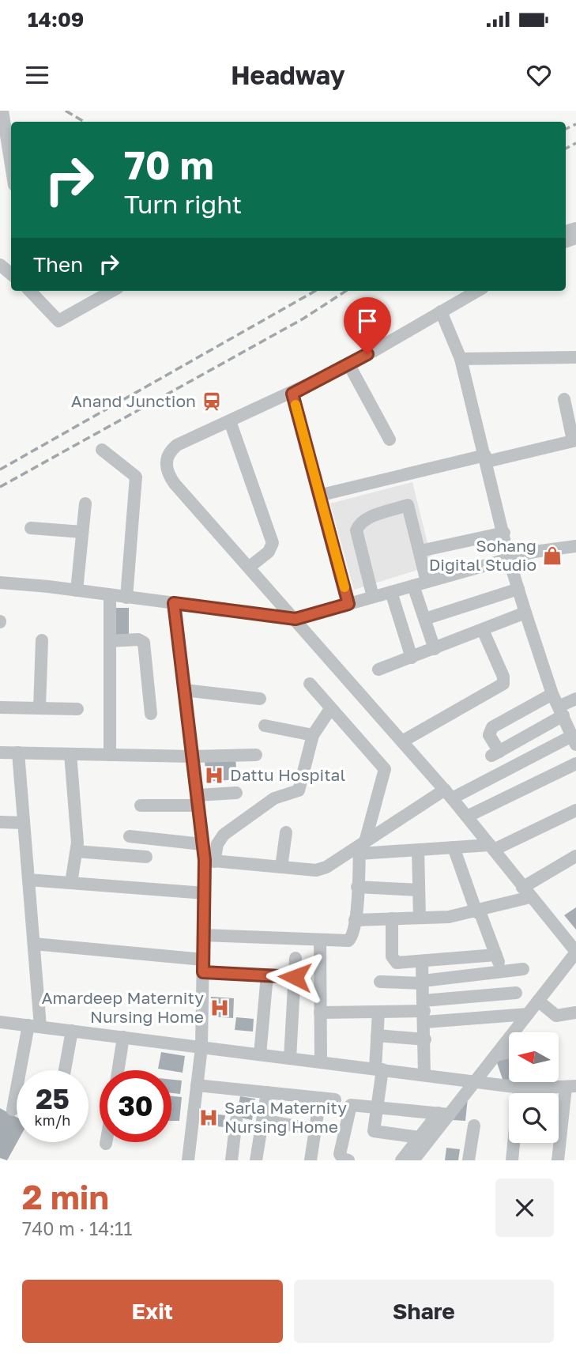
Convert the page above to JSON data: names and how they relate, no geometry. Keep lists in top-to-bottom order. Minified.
{"places":{"station":["Anand Junction"],"shop":["Sohang Digital Studio"],"hospital":["Dattu Hospital","Amardeep Maternity Nursing Home","Sarla Maternity Nursing Home"]},"north":"left","page":{"status":"14:09","header":"Headway","turn":["70 m","Turn right"],"then":"Then","speed":"25 km/h","limit":"30","heading":["2 min","740 m · 14:11"],"buttons":["Exit","Share"]}}
